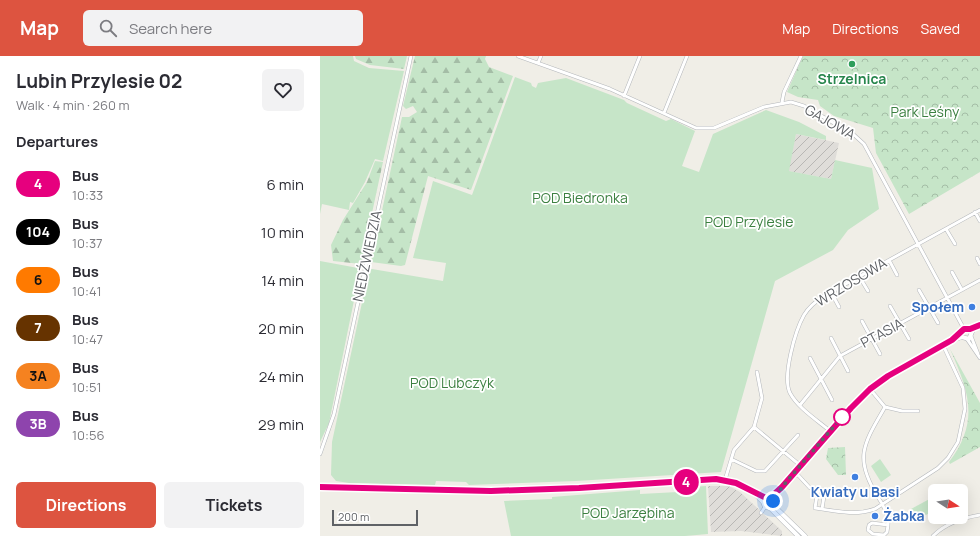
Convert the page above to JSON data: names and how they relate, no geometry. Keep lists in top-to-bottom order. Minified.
{"streets":{"street":["GAJOWA","NIEDŹWIEDZIA","WRZOSOWA","PTASIA"]},"crossings":[["GAJOWA","WRZOSOWA"],["GAJOWA","PTASIA"],["WRZOSOWA","PTASIA"]],"parks":["Park Leśny","POD Biedronka","POD Przylesie","POD Lubczyk","POD Jarzębina"],"places":["Strzelnica","Społem","Kwiaty u Basi","Żabka"],"lines":["bus line 4"],"scale_bar":"200 m","north":"right","page":{"header":"Map","search":"Search here","nav":["Map","Directions","Saved"],"heading":[["Lubin Przylesie 02","Walk · 4 min · 260 m"],"Departures"],"on_map":"4","list":[{"mark":"4","name":"Bus","note":"10:33","value":"6 min"},{"mark":"104","name":"Bus","note":"10:37","value":"10 min"},{"mark":"6","name":"Bus","note":"10:41","value":"14 min"},{"mark":"7","name":"Bus","note":"10:47","value":"20 min"},{"mark":"3A","name":"Bus","note":"10:51","value":"24 min"},{"mark":"3B","name":"Bus","note":"10:56","value":"29 min"}],"buttons":["Directions","Tickets"],"scale":"200 m"}}
